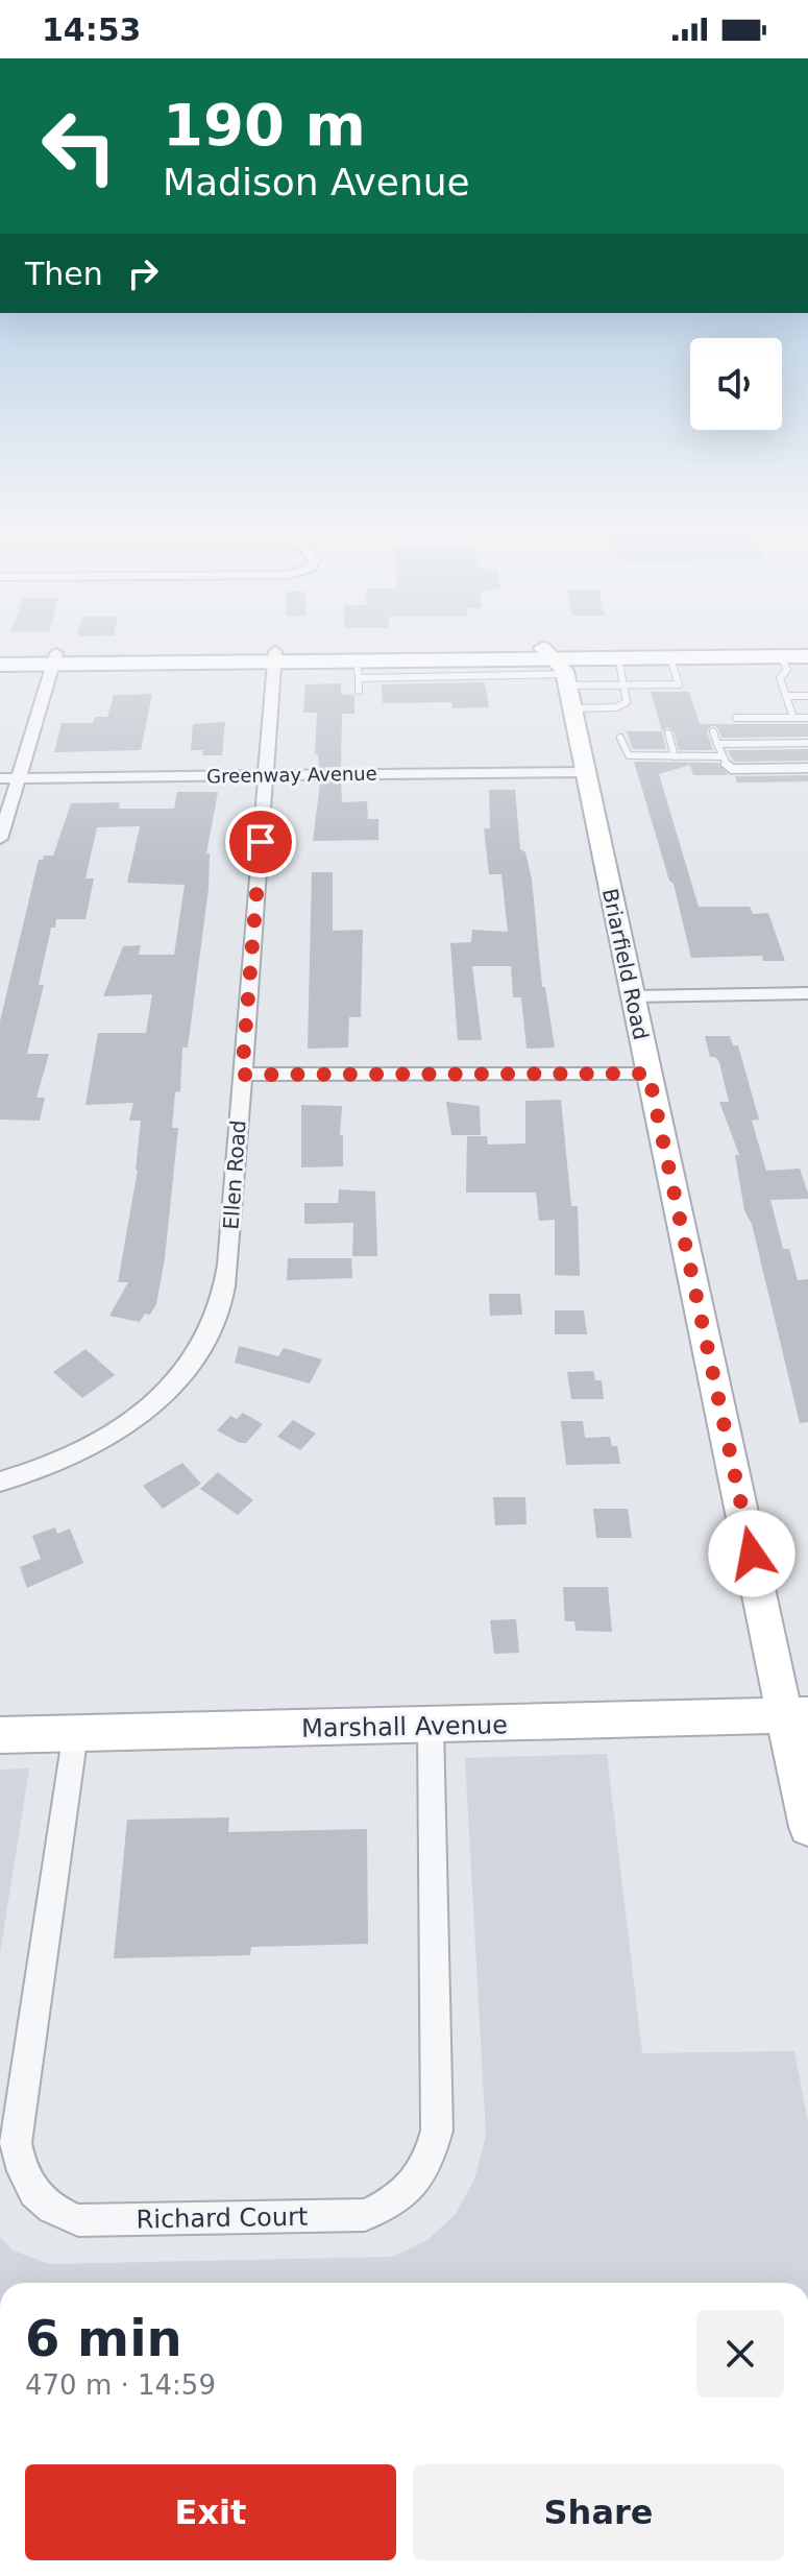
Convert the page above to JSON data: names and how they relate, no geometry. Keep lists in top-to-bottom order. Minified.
{"streets":{"main road":["Briarfield Road","Marshall Avenue"],"street":["Greenway Avenue","Ellen Road","Richard Court"]},"crossings":[["Greenway Avenue","Briarfield Road"],["Greenway Avenue","Ellen Road"],["Briarfield Road","Marshall Avenue"],["Marshall Avenue","Richard Court"]],"page":{"status":"14:53","turn":["190 m","Madison Avenue"],"then":"Then","heading":["6 min","470 m · 14:59"],"buttons":["Exit","Share"]}}
